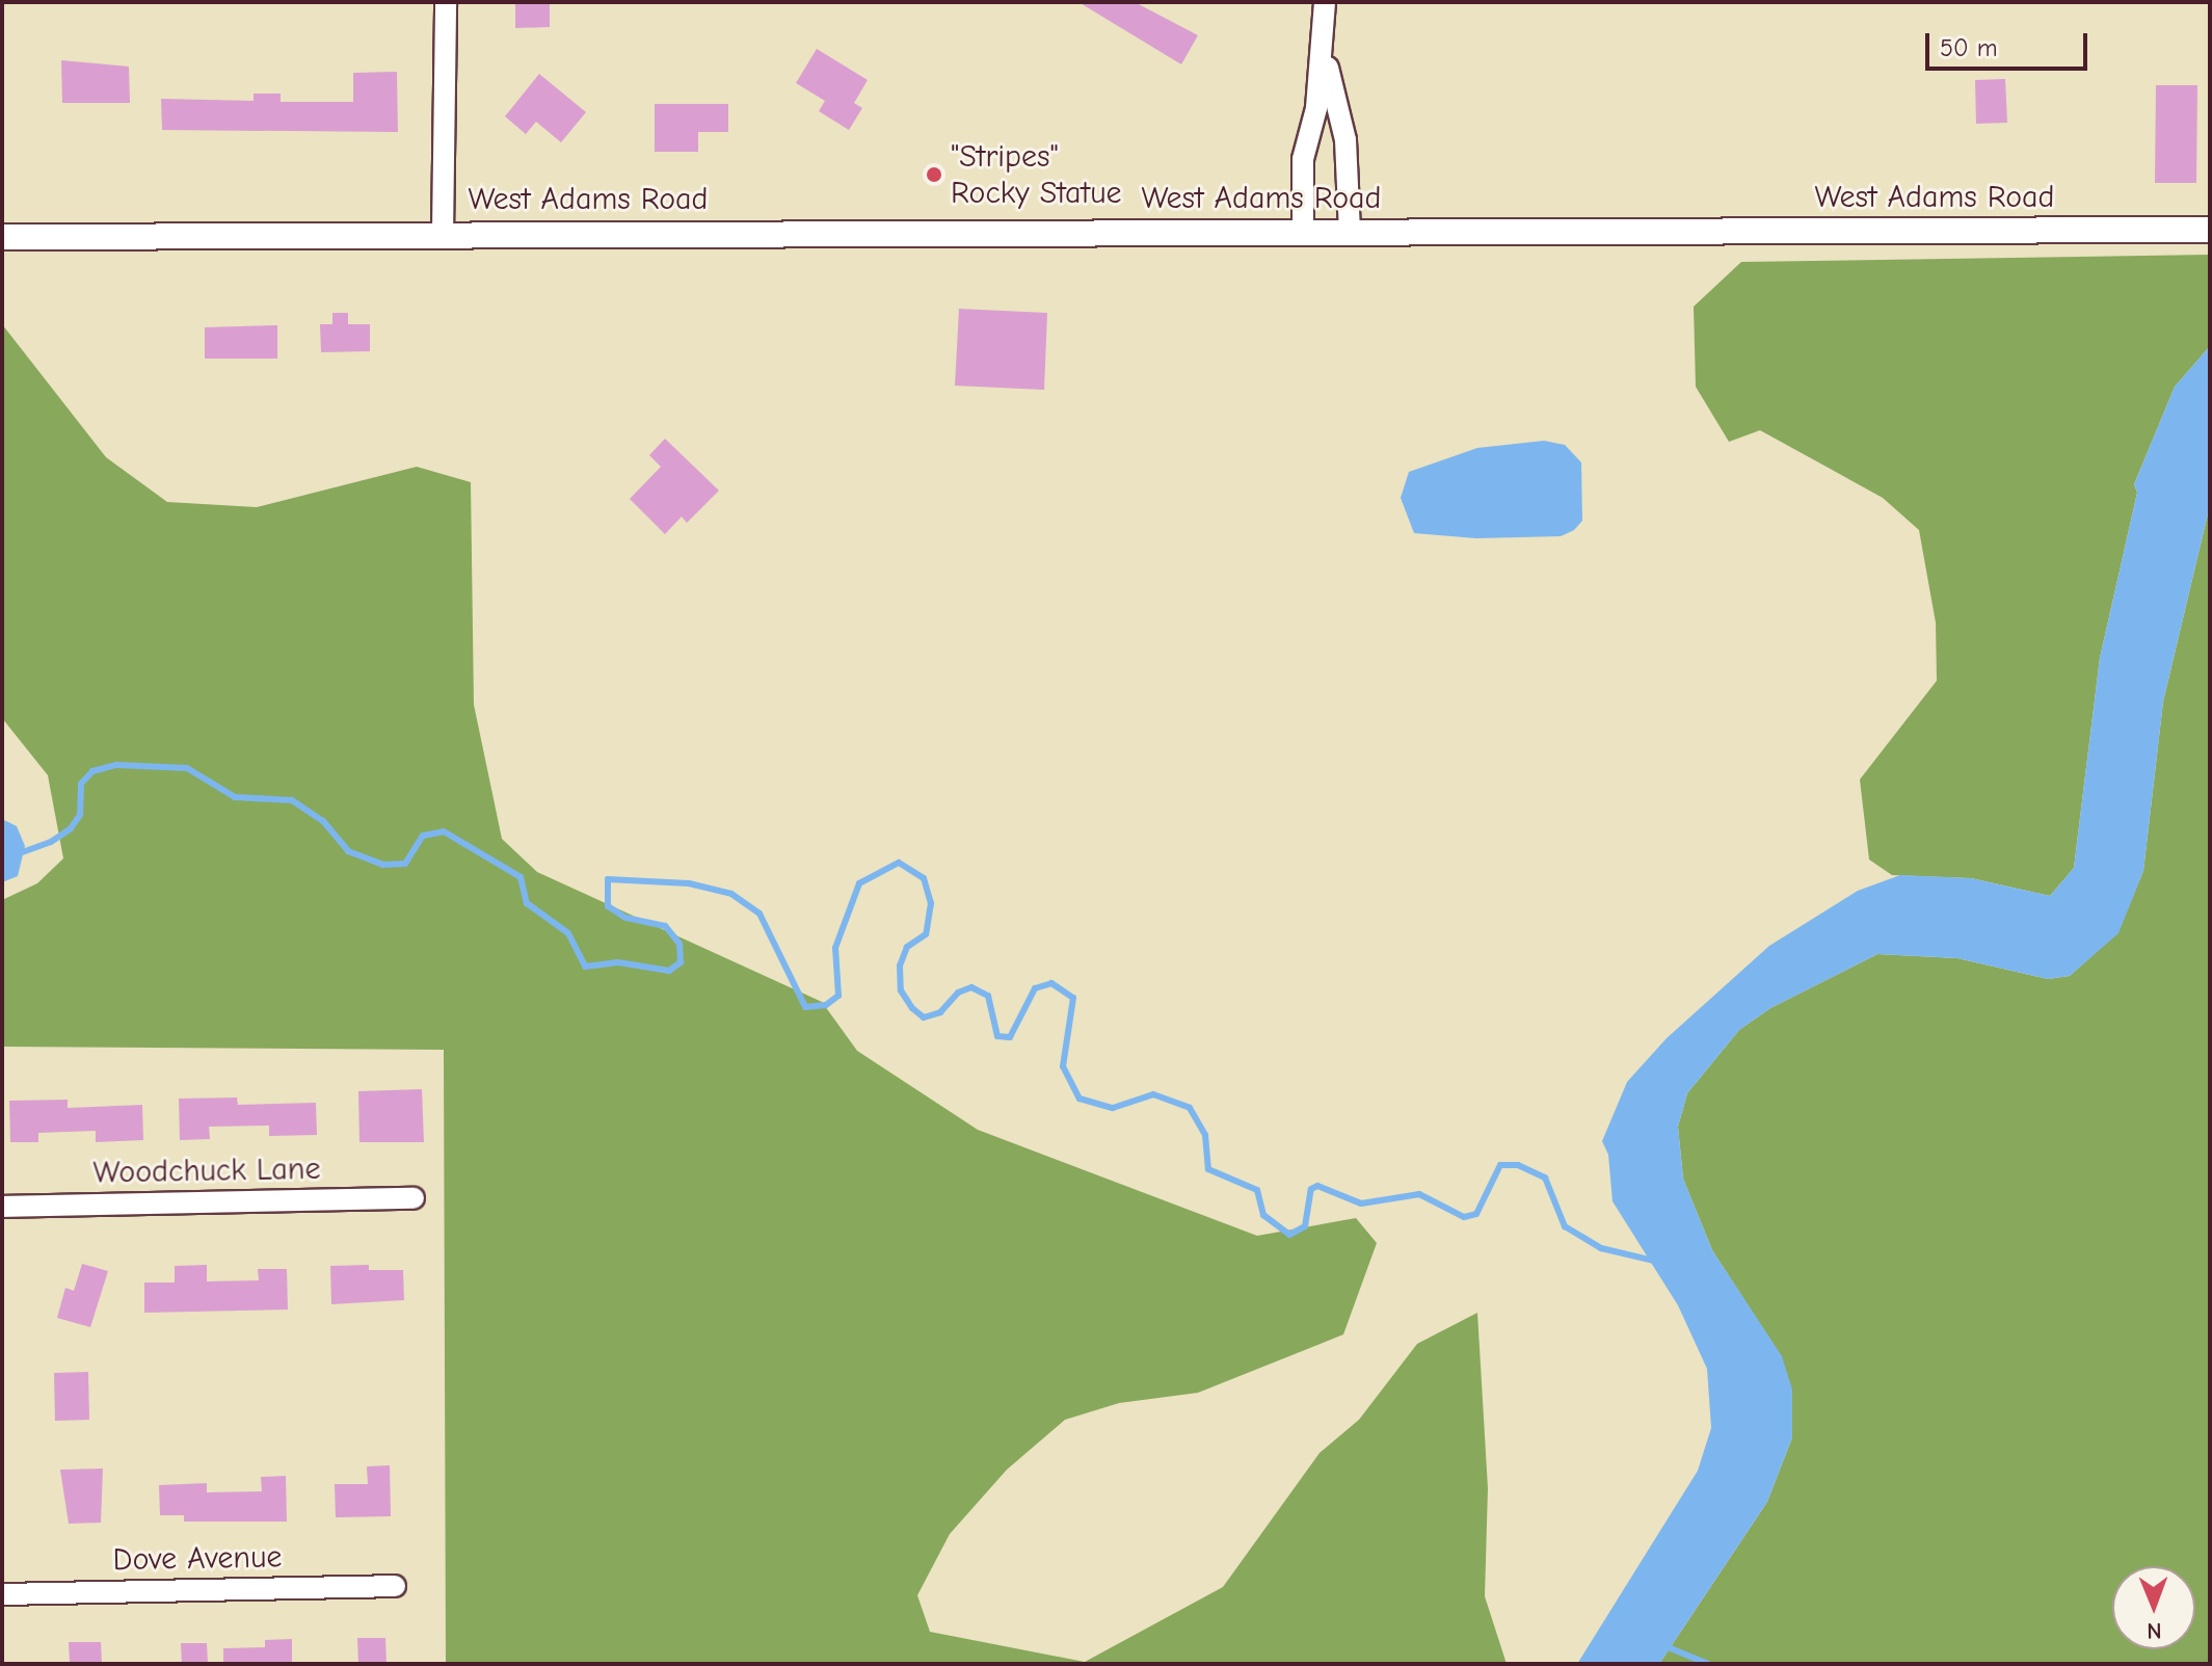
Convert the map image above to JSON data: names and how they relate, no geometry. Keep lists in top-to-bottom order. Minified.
{"streets":{"street":["West Adams Road","Woodchuck Lane","Dove Avenue"]},"places":["\"Stripes\" Rocky Statue"],"scale_bar":"50 m","north":"bottom"}
